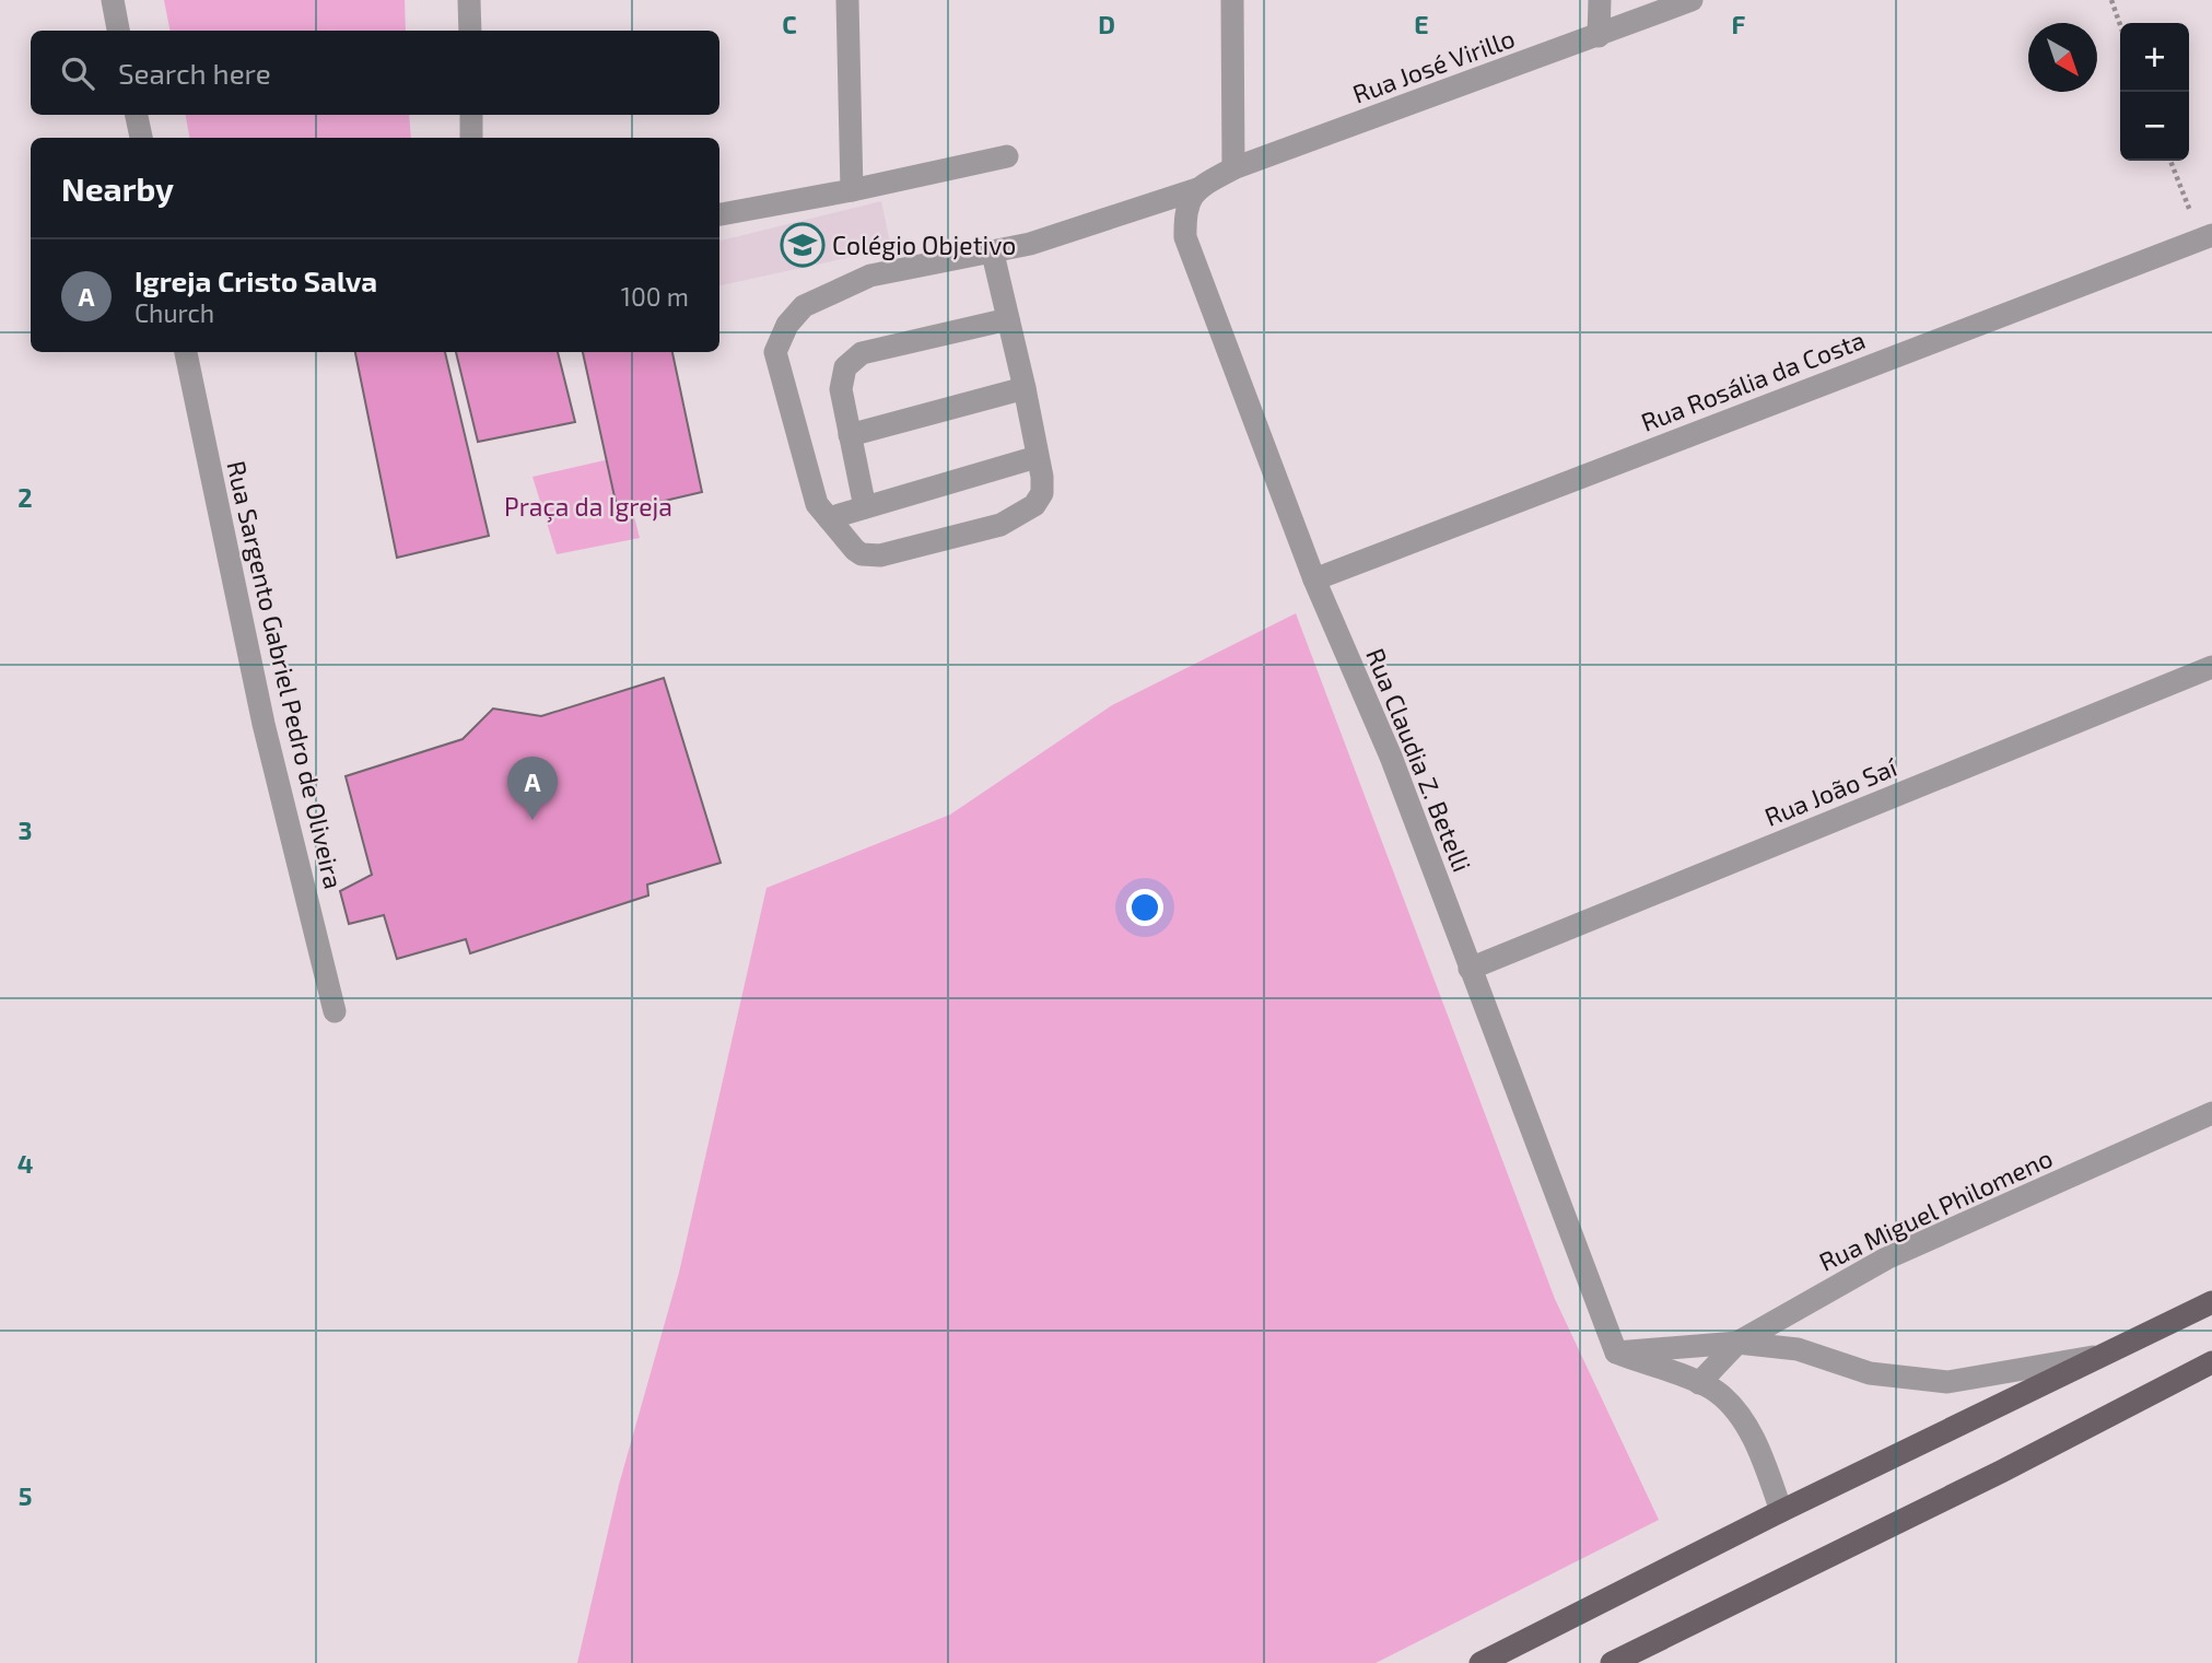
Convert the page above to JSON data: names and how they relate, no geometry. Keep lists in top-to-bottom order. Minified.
{"streets":{"street":["Rua José Virillo","Rua Rosália da Costa","Rua Sargento Gabriel Pedro de Oliveira","Rua Claudia Z. Betelli","Rua João Saí","Rua Miguel Philomeno"]},"crossings":[["Rua José Virillo","Rua Claudia Z. Betelli"],["Rua Rosália da Costa","Rua Claudia Z. Betelli"],["Rua Claudia Z. Betelli","Rua João Saí"]],"parks":["Praça da Igreja"],"places":{"school or university":["Colégio Objetivo"]},"north":"bottom right","page":{"map_buttons":["+","−"],"search":"Search here","heading":"Nearby","list":[{"mark":"A","name":"Igreja Cristo Salva","note":"Church","value":"100 m"}],"pins":"A"},"grid":{"columns":["C","D","E","F"],"rows":["2","3","4","5"]}}
